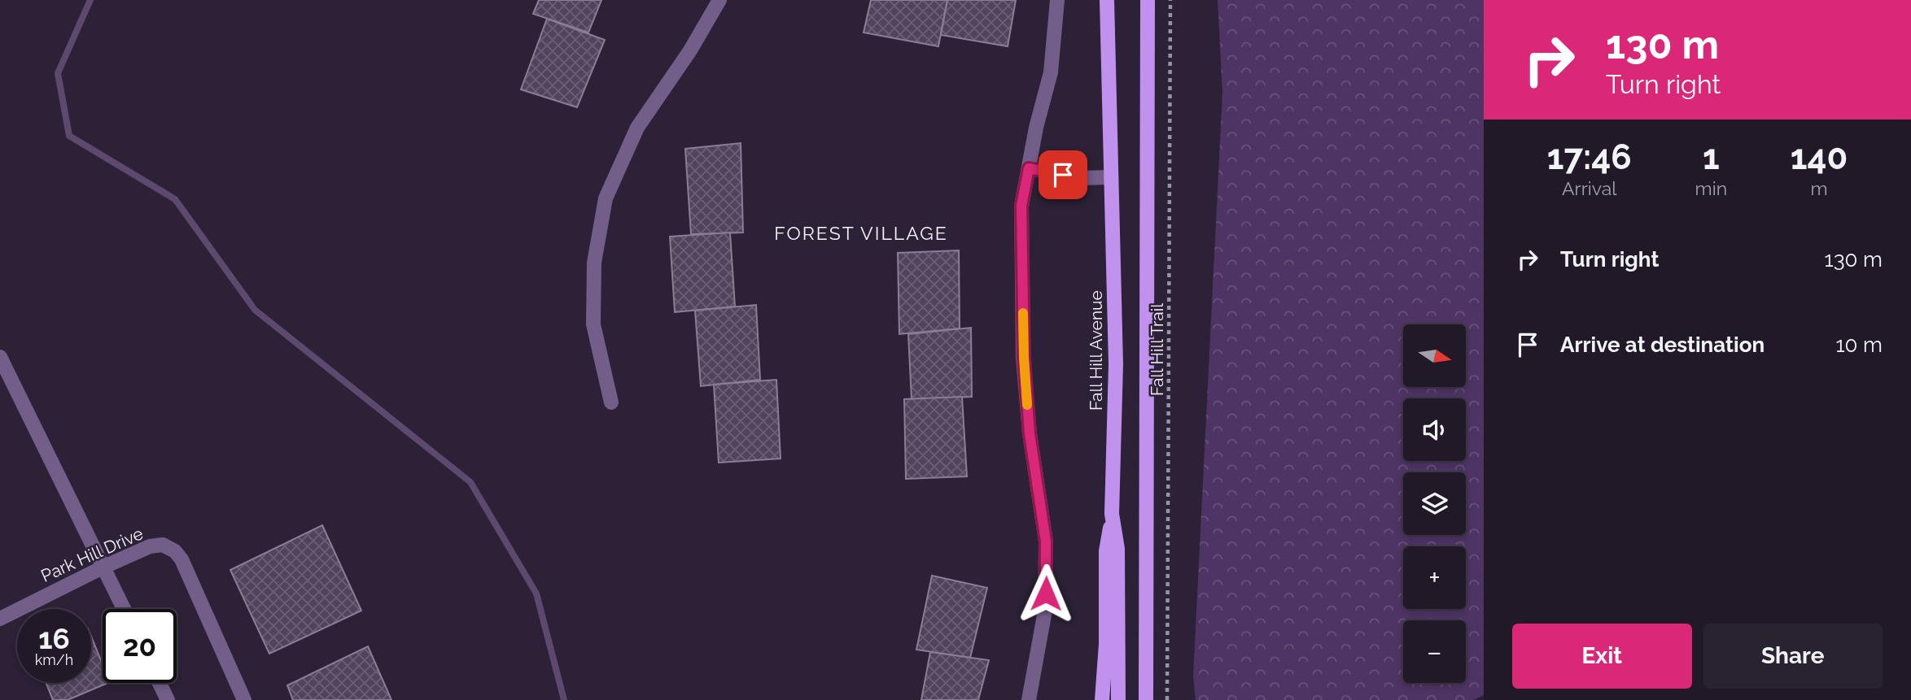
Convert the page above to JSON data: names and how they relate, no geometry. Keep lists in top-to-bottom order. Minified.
{"streets":{"main road":["Fall Hill Avenue"],"lane":["Park Hill Drive"],"path":["Fall Hill Trail"]},"districts":["FOREST VILLAGE"],"north":"right","page":{"turn":["130 m","Turn right"],"eta":["17:46","Arrival","1","min","140","m"],"list":[{"name":"Turn right","value":"130 m"},{"name":"Arrive at destination","value":"10 m"}],"map_buttons":["+","−"],"speed":"16 km/h","limit":"20","buttons":["Exit","Share"]}}
